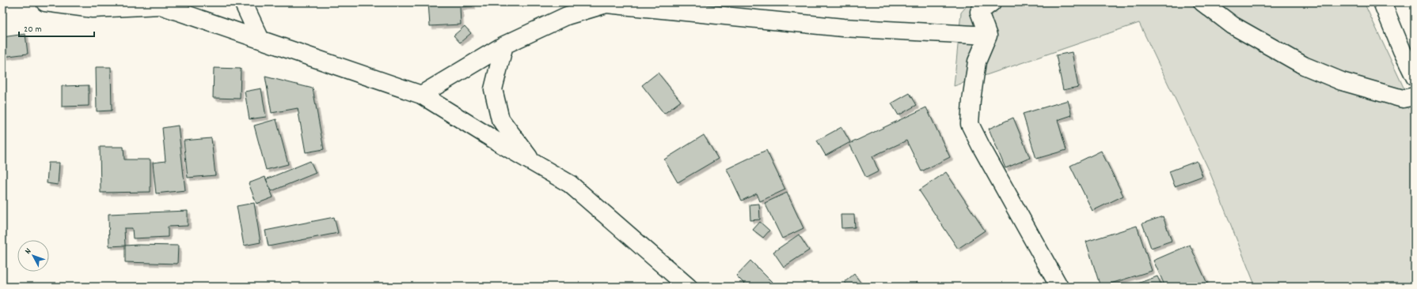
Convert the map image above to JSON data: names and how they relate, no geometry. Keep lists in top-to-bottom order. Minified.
{"scale_bar":"20 m","north":"top left"}
